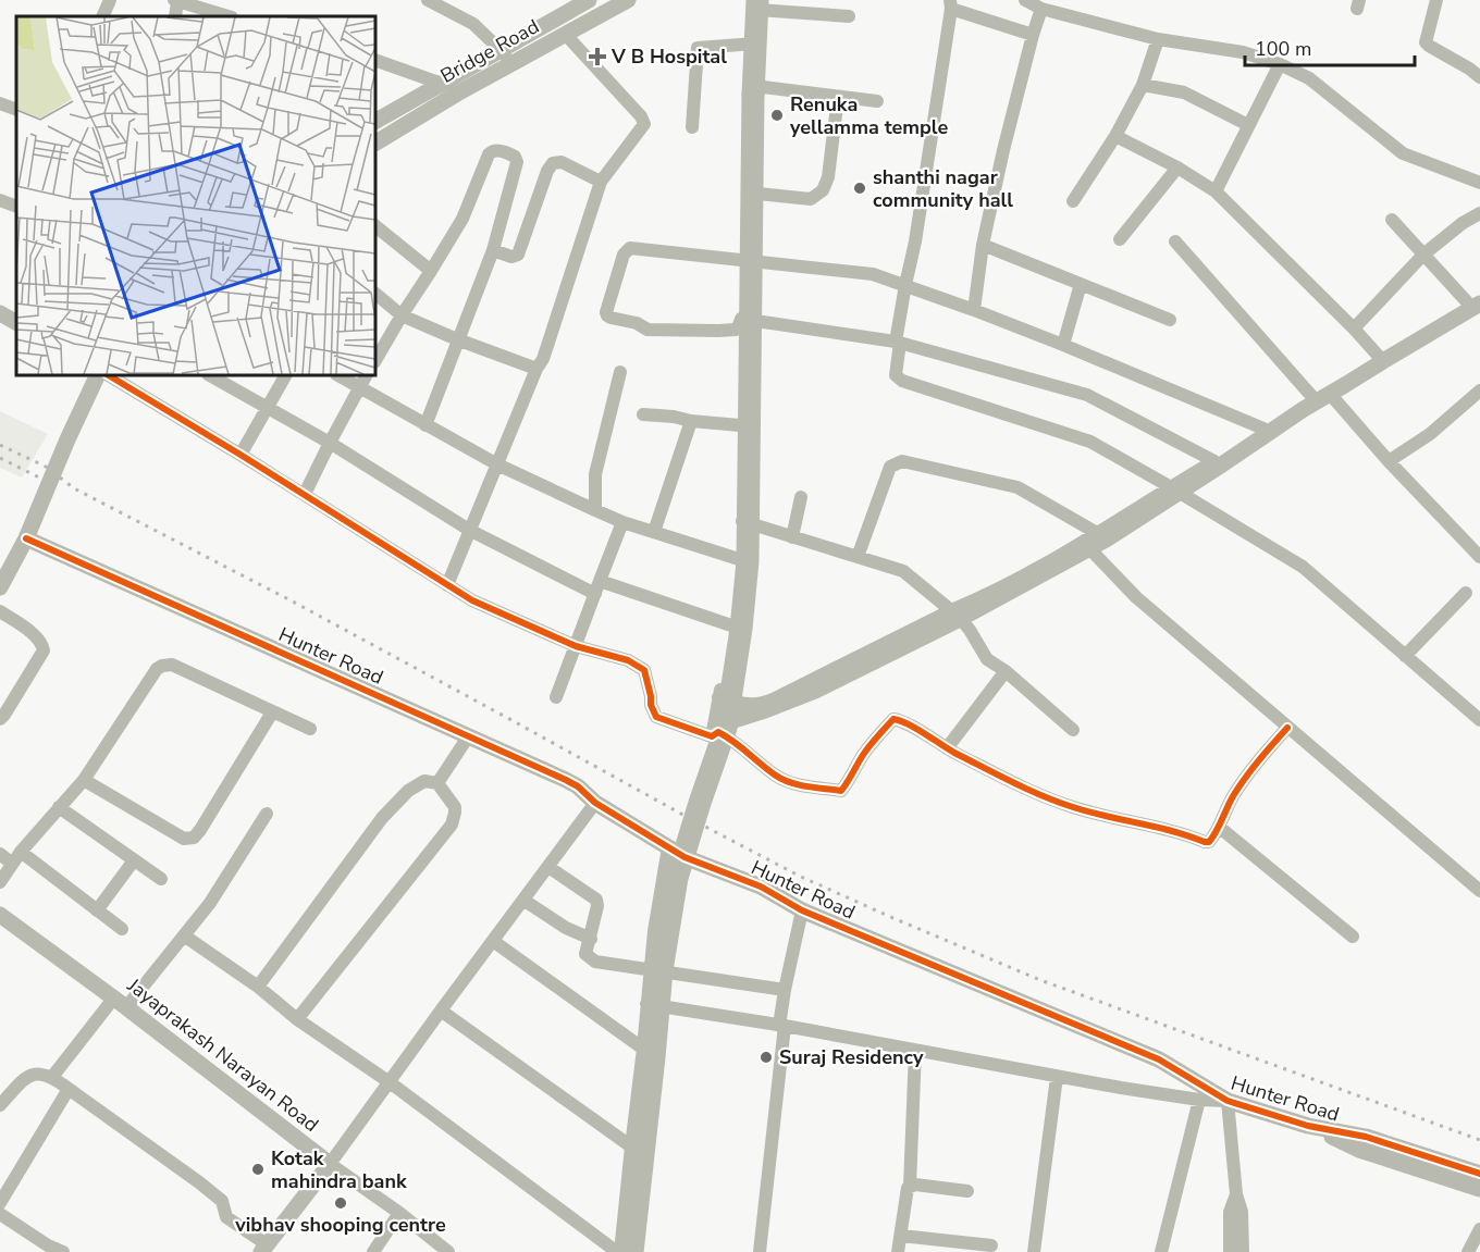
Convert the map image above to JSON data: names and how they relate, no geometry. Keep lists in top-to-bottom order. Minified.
{"streets":{"street":["Bridge Road","Hunter Road","Jayaprakash Narayan Road"]},"places":{"health":["V B Hospital"],"other":["Renuka yellamma temple","shanthi nagar community hall","Suraj Residency","Kotak mahindra bank","vibhav shooping centre"]},"scale_bar":"100 m"}
